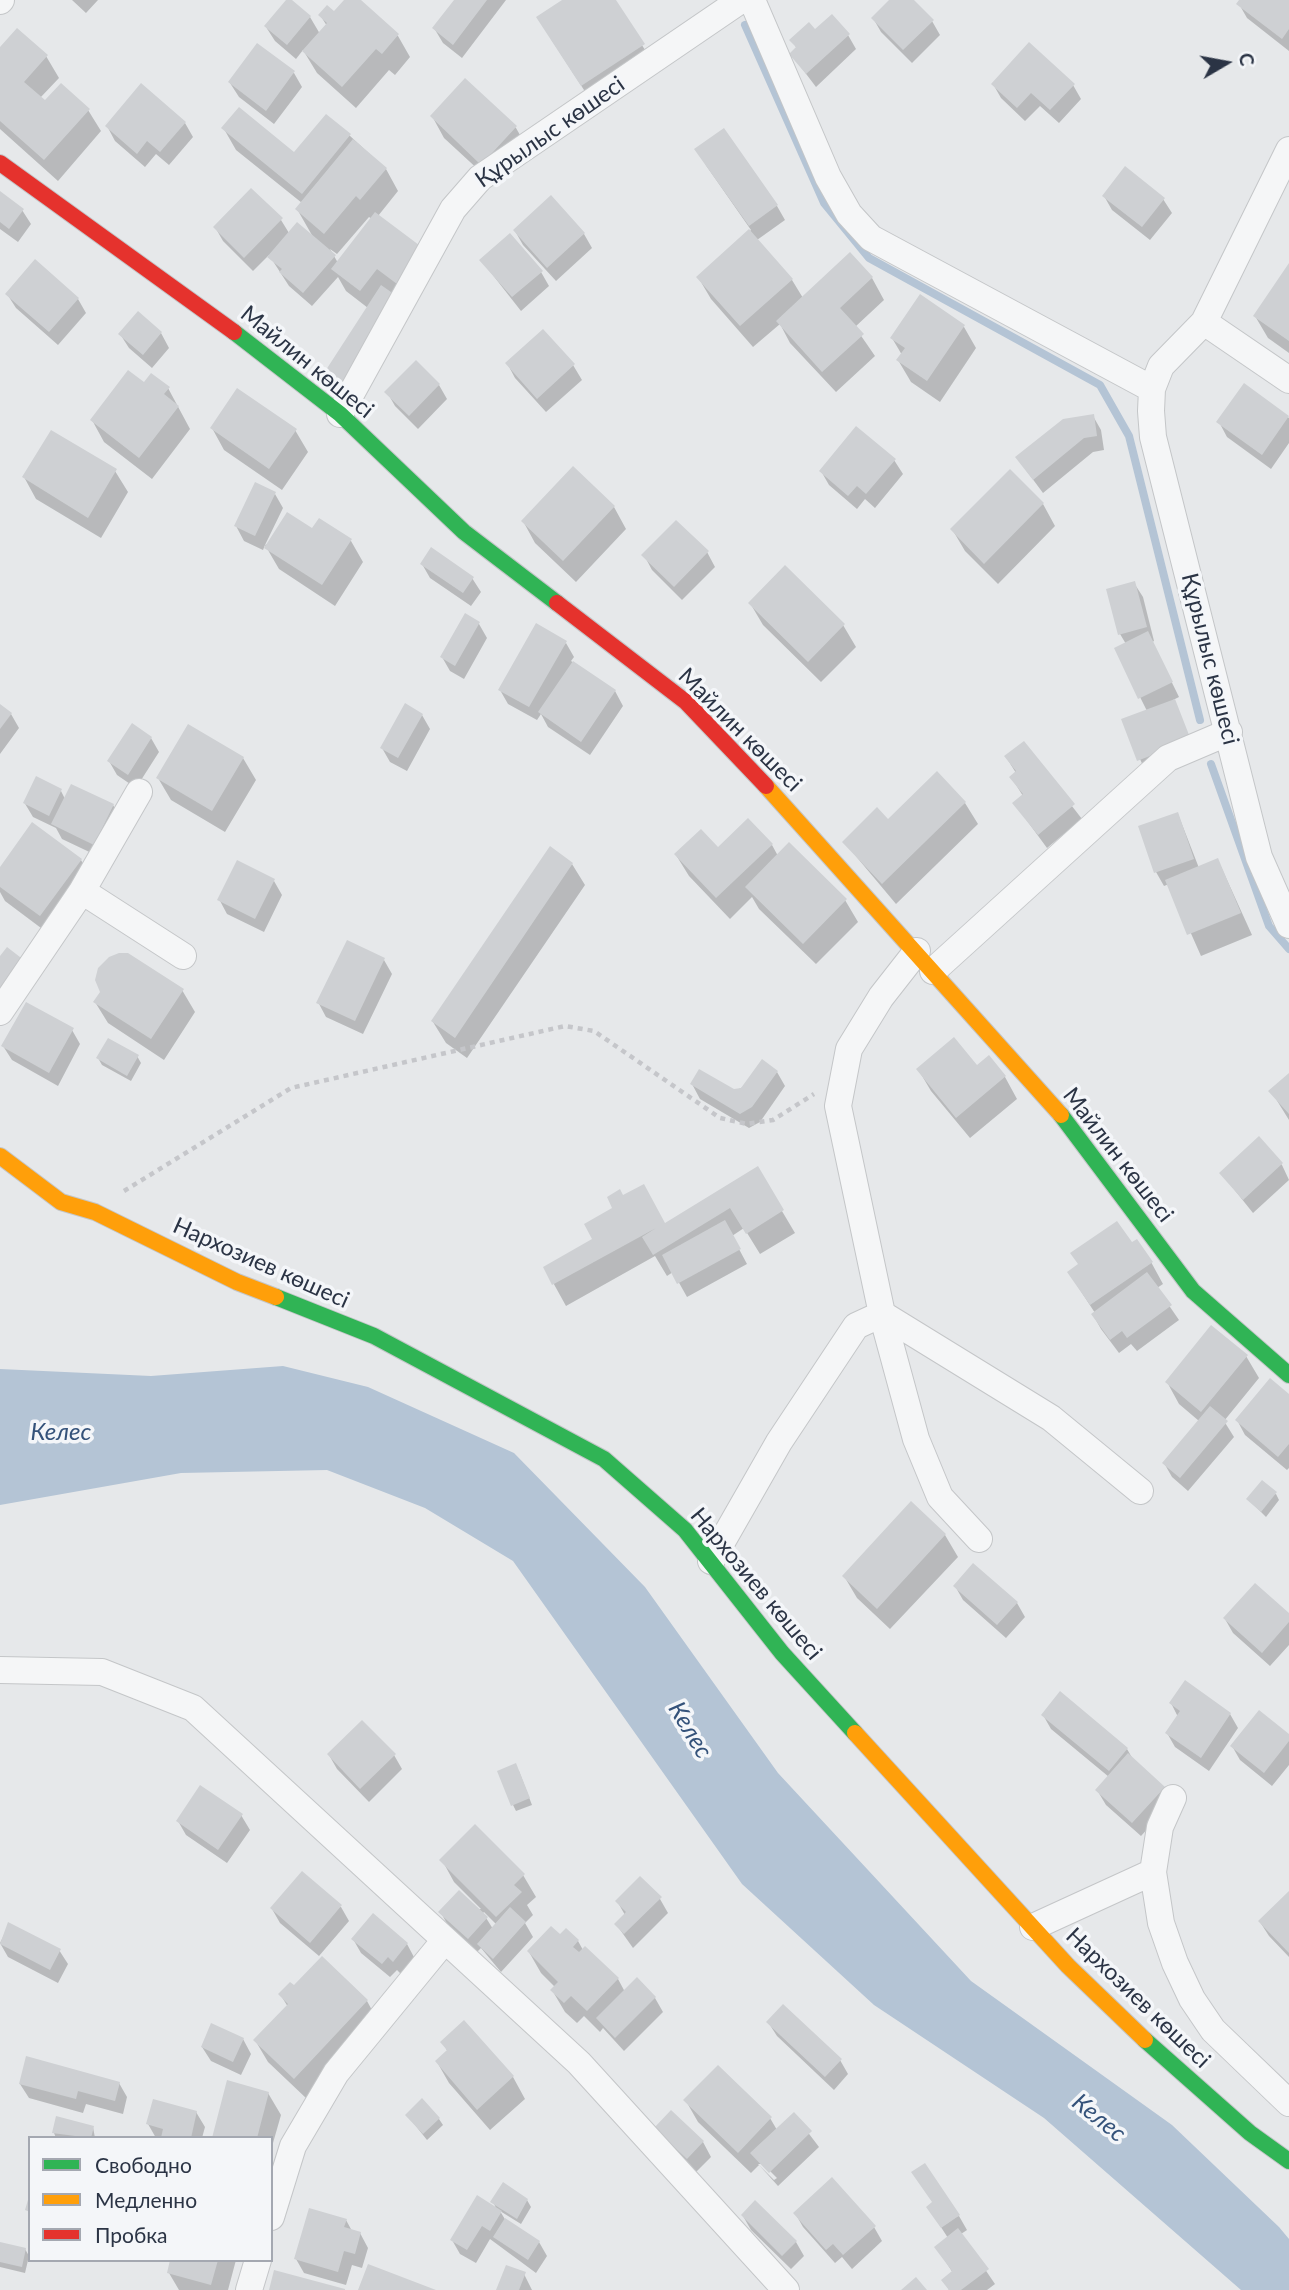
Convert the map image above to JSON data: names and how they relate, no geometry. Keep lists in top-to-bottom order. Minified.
{"streets":{"street":["Құрылыс көшесі","Майлин көшесі","Нархозиев көшесі"]},"crossings":[["Құрылыс көшесі","Майлин көшесі"]],"water":["Келес"],"legend":["Свободно","Медленно","Пробка"],"north":"right"}
